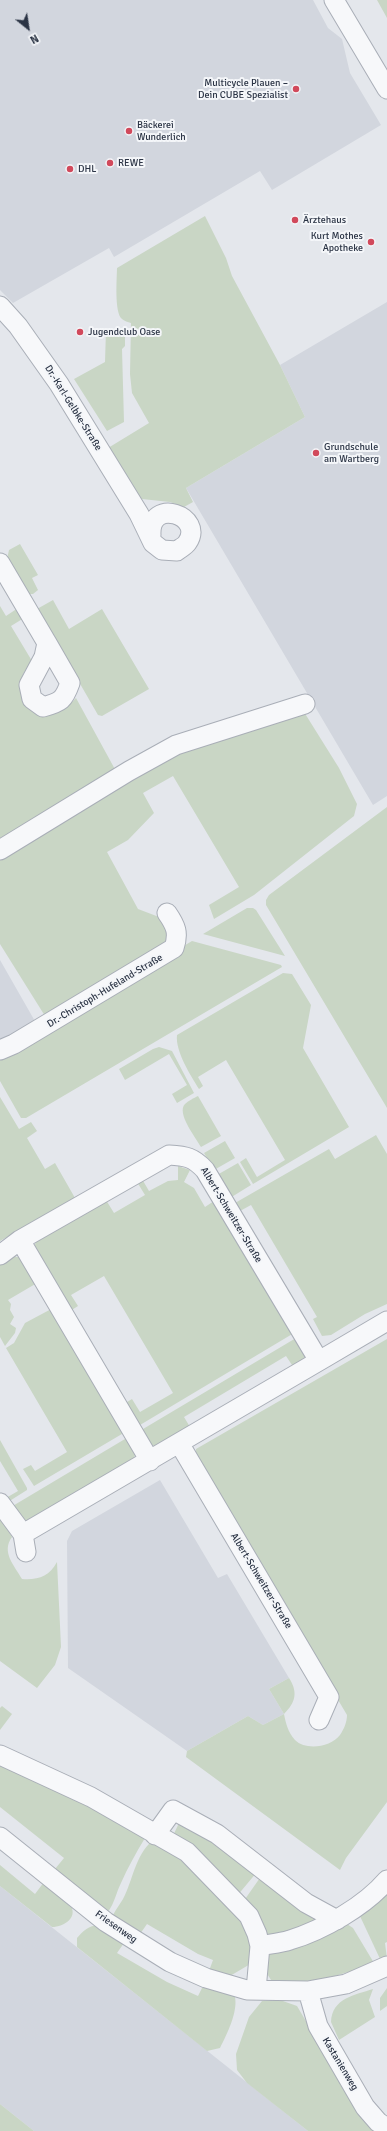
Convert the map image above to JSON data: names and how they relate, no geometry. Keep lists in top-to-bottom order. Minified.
{"streets":{"street":["Dr.-Karl-Gelbke-Straße","Dr.-Christoph-Hufeland-Straße","Albert-Schweitzer-Straße","Friesenweg","Kastanienweg"]},"crossings":[["Friesenweg","Kastanienweg"]],"places":["Multicycle Plauen – Dein CUBE Spezialist","Bäckerei Wunderlich","REWE","DHL","Ärztehaus","Kurt Mothes Apotheke","Jugendclub Oase","Grundschule am Wartberg"],"north":"bottom right"}
